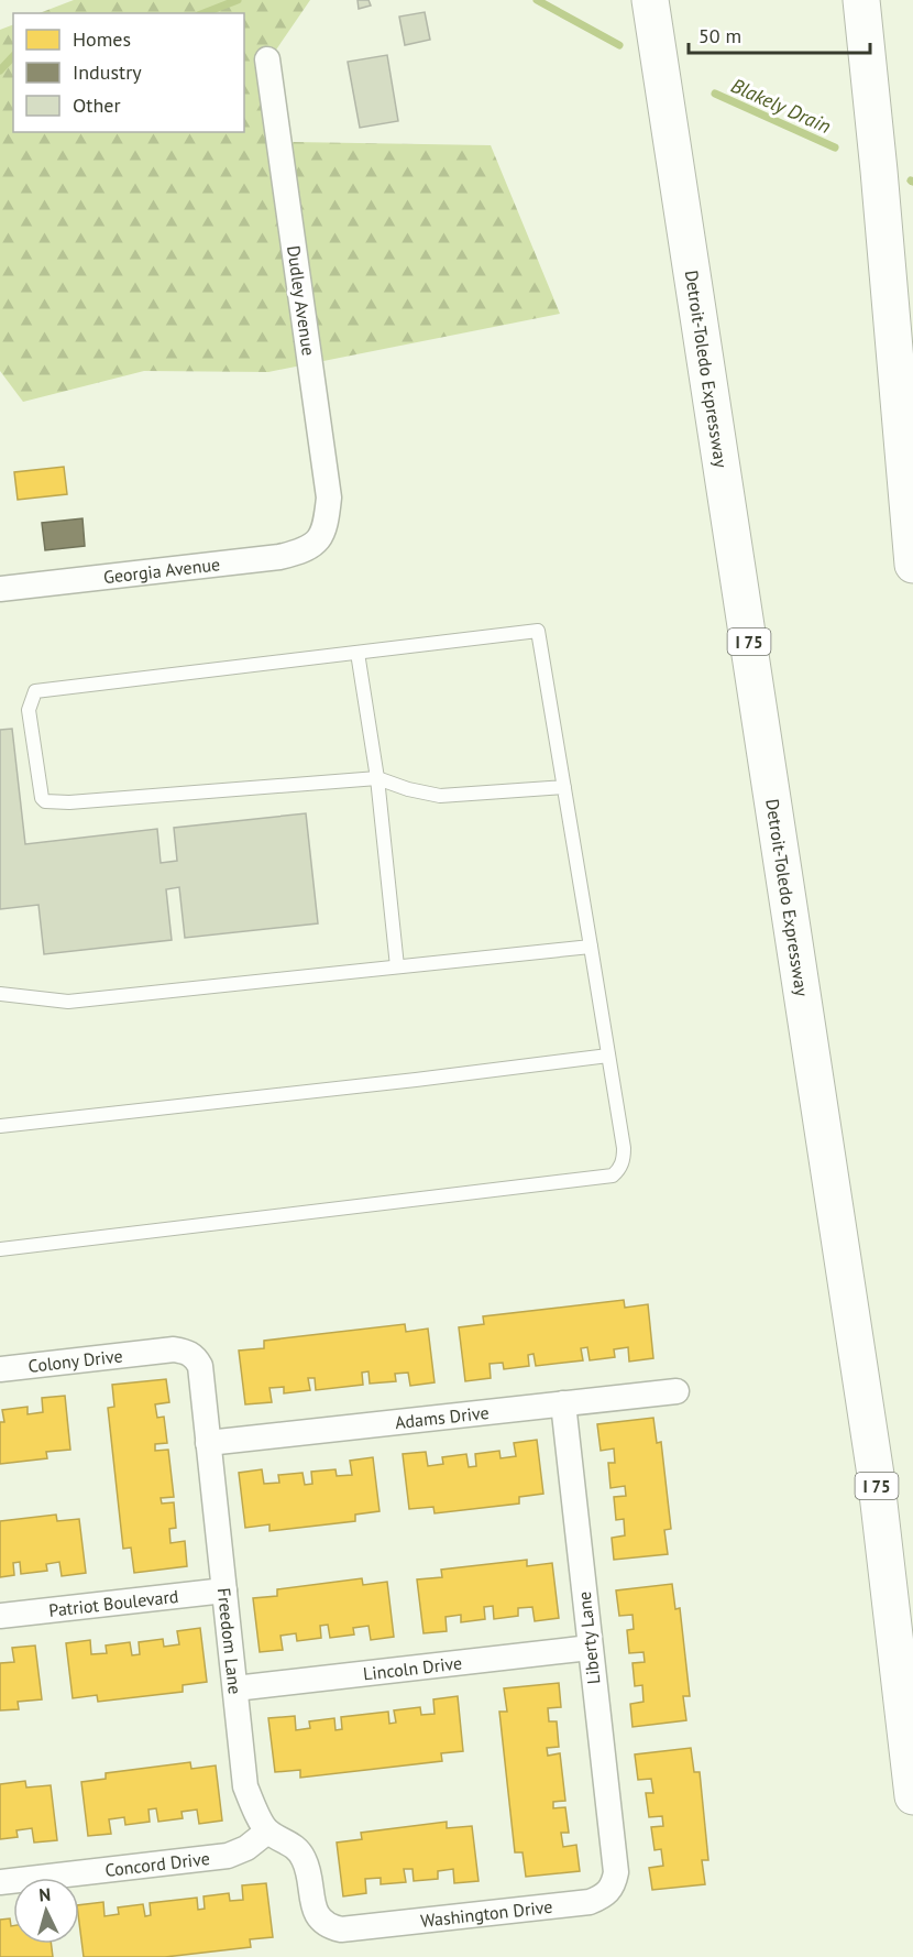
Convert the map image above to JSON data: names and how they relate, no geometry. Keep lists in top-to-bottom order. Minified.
{"streets":{"highway":["Detroit-Toledo Expressway","I 75"],"street":["Dudley Avenue","Georgia Avenue","Colony Drive","Adams Drive","Patriot Boulevard","Liberty Lane","Freedom Lane","Lincoln Drive","Concord Drive","Washington Drive"]},"crossings":[["Dudley Avenue","Georgia Avenue"],["Colony Drive","Freedom Lane"],["Adams Drive","Liberty Lane"],["Adams Drive","Freedom Lane"],["Patriot Boulevard","Freedom Lane"],["Liberty Lane","Lincoln Drive"],["Liberty Lane","Washington Drive"],["Freedom Lane","Lincoln Drive"],["Freedom Lane","Concord Drive"],["Freedom Lane","Washington Drive"],["Concord Drive","Washington Drive"]],"water":["Blakely Drain"],"legend":["Homes","Industry","Other"],"scale_bar":"50 m","north":"top"}
